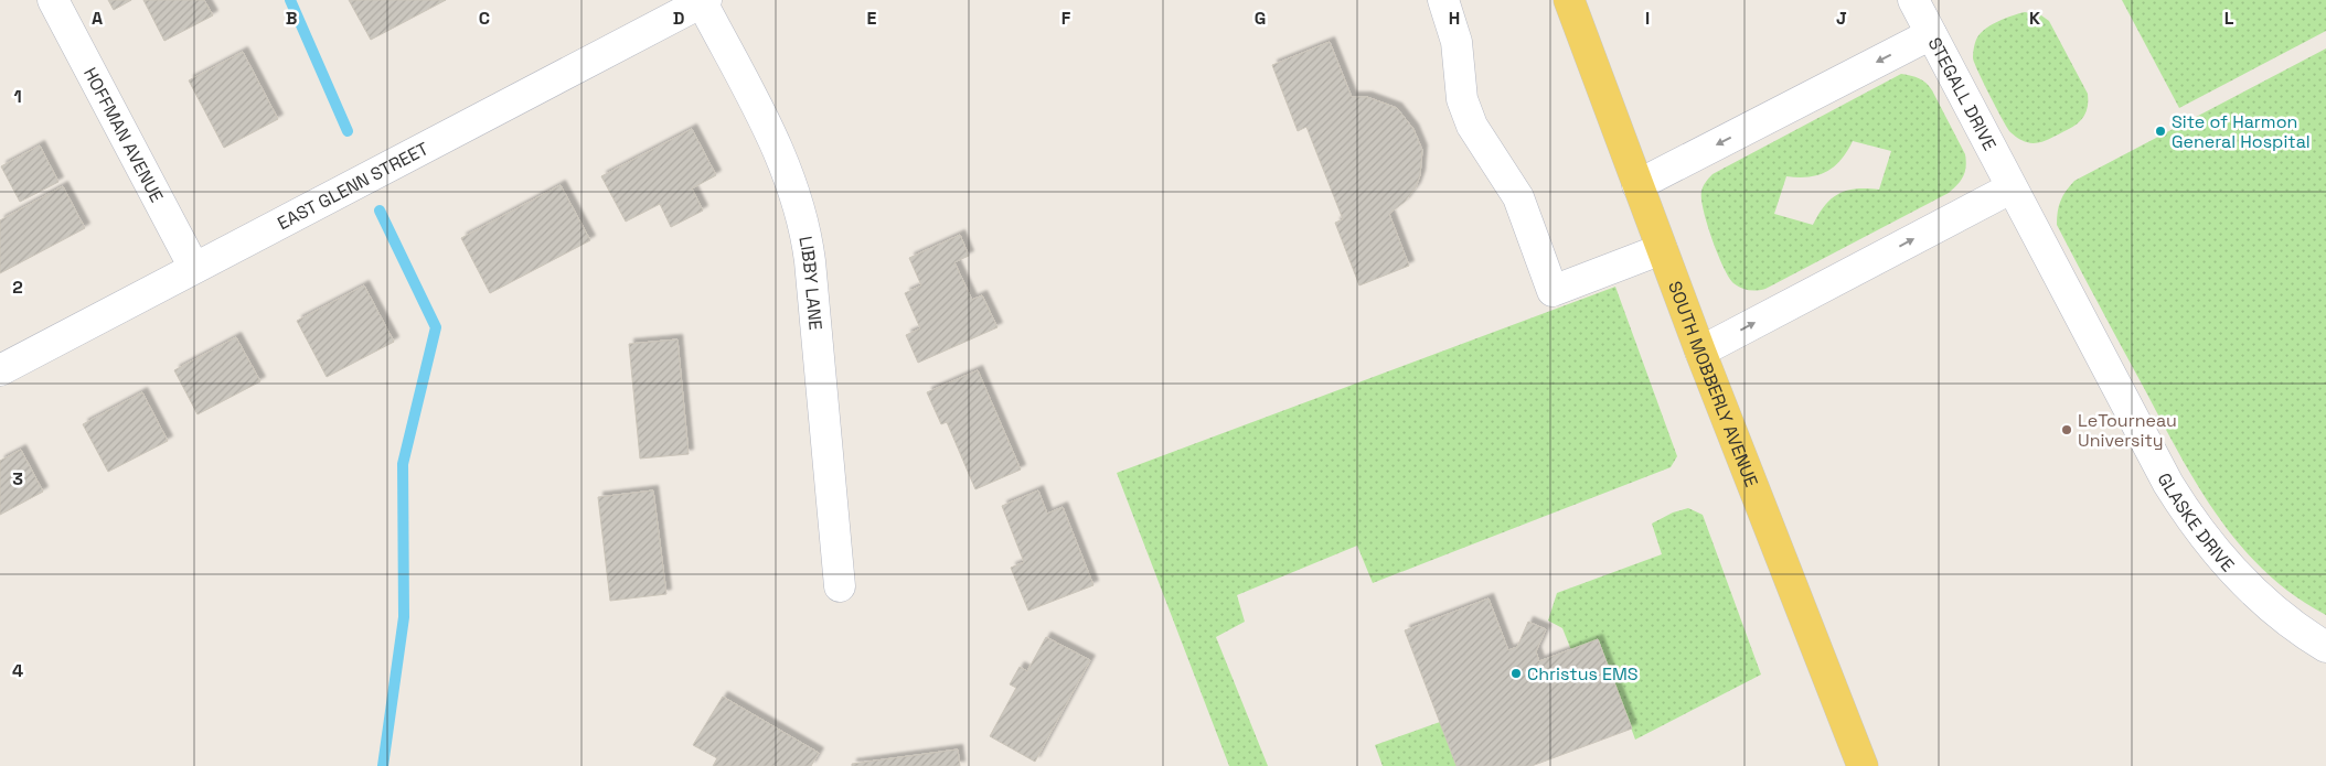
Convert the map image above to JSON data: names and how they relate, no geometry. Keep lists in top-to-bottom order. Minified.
{"streets":{"main road":["SOUTH MOBBERLY AVENUE"],"street":["STEGALL DRIVE","HOFFMAN AVENUE","EAST GLENN STREET","LIBBY LANE","GLASKE DRIVE"]},"crossings":[["STEGALL DRIVE","GLASKE DRIVE"],["HOFFMAN AVENUE","EAST GLENN STREET"],["EAST GLENN STREET","LIBBY LANE"]],"places":["Site of Harmon General Hospital","LeTourneau University","Christus EMS"],"grid":{"columns":["A","B","C","D","E","F","G","H","I","J","K","L"],"rows":["1","2","3","4"]}}
